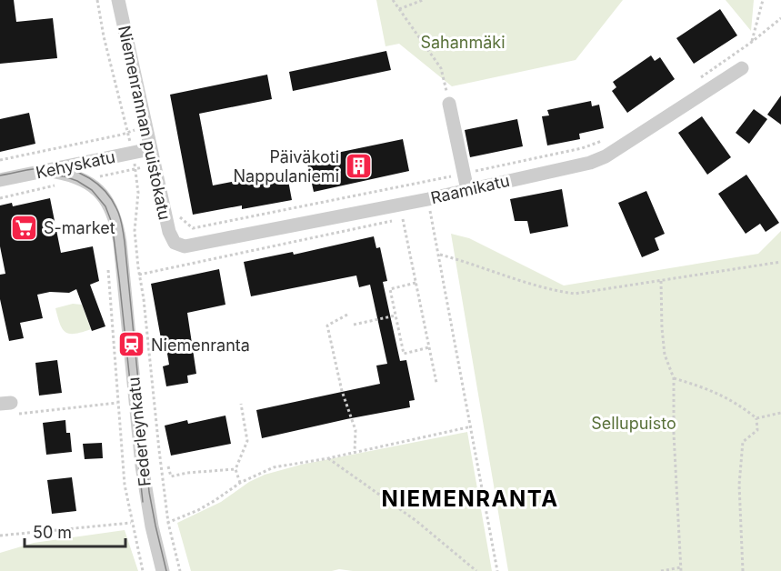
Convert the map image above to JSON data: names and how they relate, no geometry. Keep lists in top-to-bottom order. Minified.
{"streets":{"street":["Niemenrannan puistokatu","Kehyskatu","Raamikatu","Federleynkatu"]},"crossings":[["Niemenrannan puistokatu","Kehyskatu"],["Niemenrannan puistokatu","Raamikatu"],["Kehyskatu","Federleynkatu"]],"districts":["NIEMENRANTA"],"parks":["Sahanmäki","Sellupuisto"],"places":{"building":["Päiväkoti Nappulaniemi"],"supermarket":["S-market"],"station":["Niemenranta"]},"scale_bar":"50 m"}
